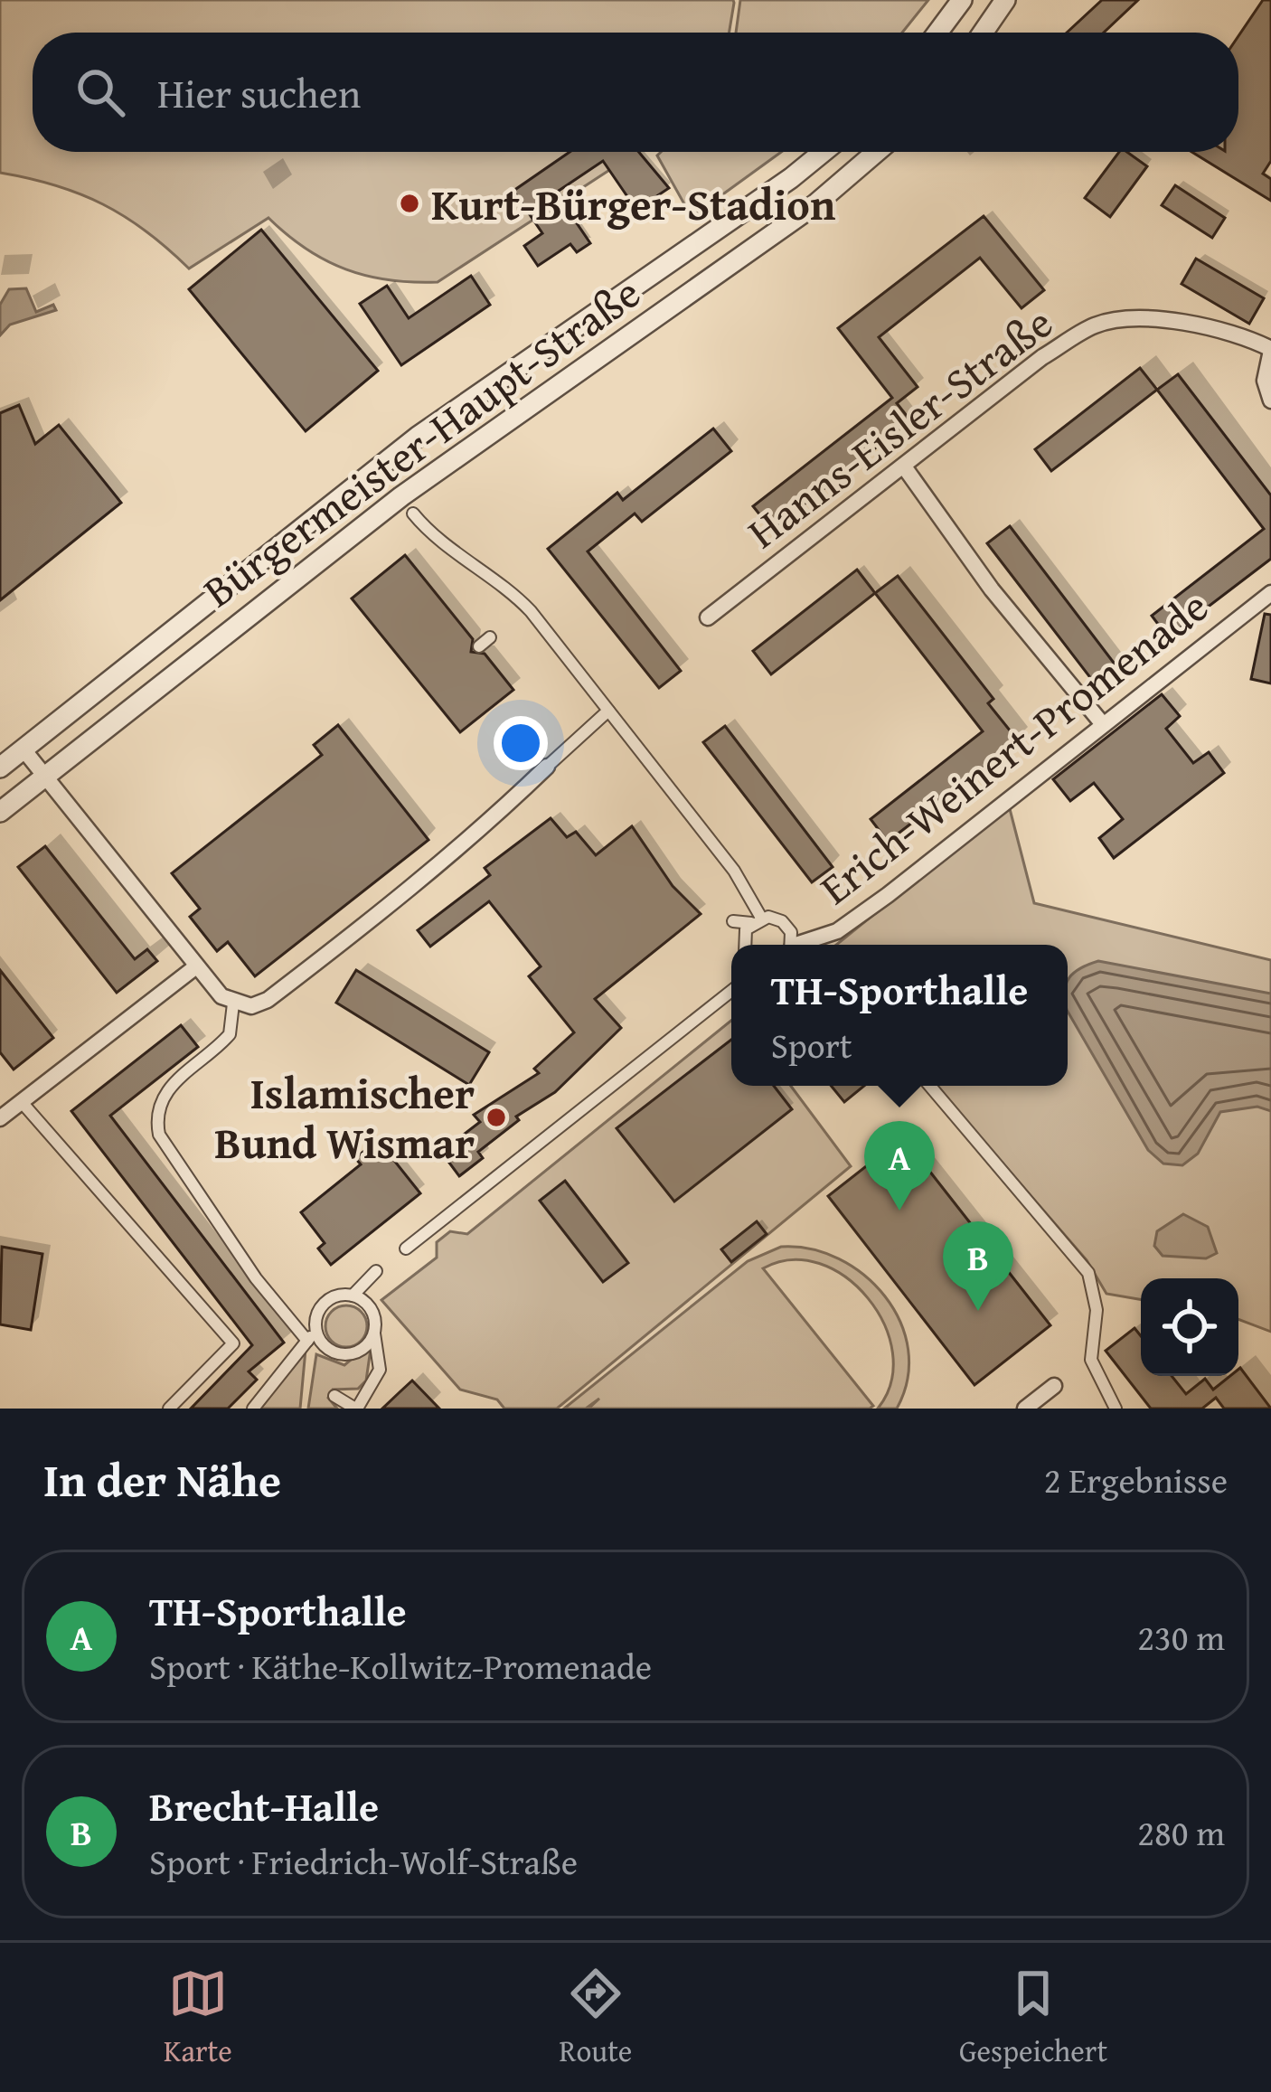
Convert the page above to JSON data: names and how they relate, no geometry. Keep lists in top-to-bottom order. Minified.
{"streets":{"street":["Hanns-Eisler-Straße","Bürgermeister-Haupt-Straße","Erich-Weinert-Promenade"]},"places":["Kurt-Bürger-Stadion","Islamischer Bund Wismar"],"page":{"search":"Hier suchen","popup":["TH-Sporthalle","Sport"],"pins":["A","B"],"heading":["In der Nähe","2 Ergebnisse"],"list":[{"mark":"A","name":"TH-Sporthalle","note":"Sport · Käthe-Kollwitz-Promenade","value":"230 m"},{"mark":"B","name":"Brecht-Halle","note":"Sport · Friedrich-Wolf-Straße","value":"280 m"}],"nav":["Karte","Route","Gespeichert"]}}
